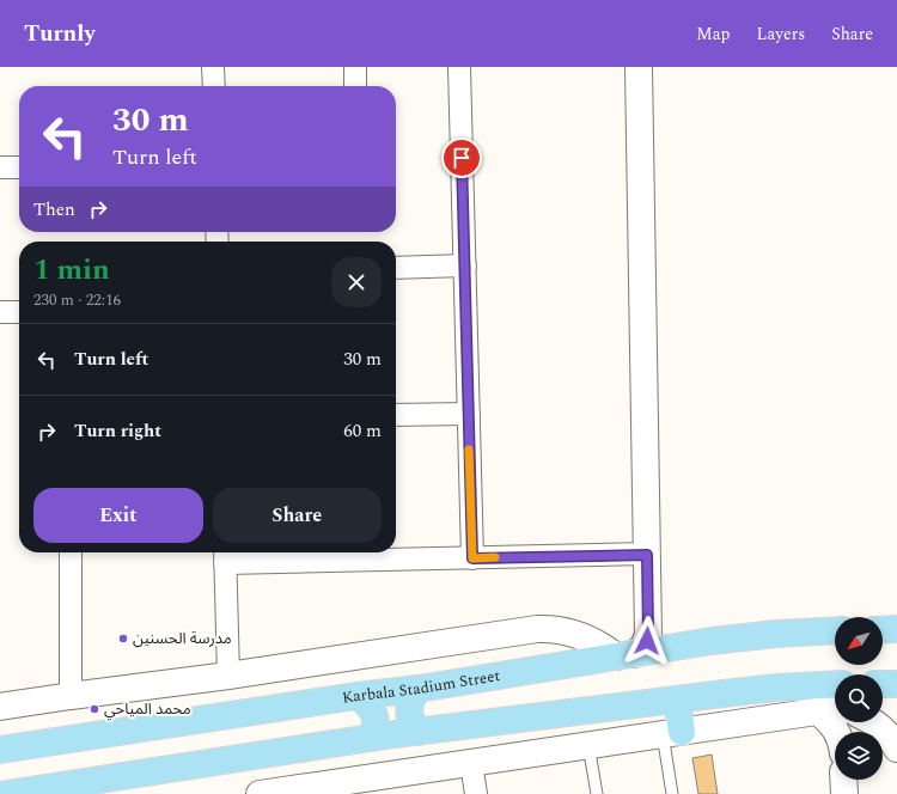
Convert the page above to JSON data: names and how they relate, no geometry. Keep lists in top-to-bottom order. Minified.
{"streets":{"main road":["Karbala Stadium Street"]},"places":["مدرسة الحسنين","محمد المياحي"],"north":"bottom left","page":{"header":"Turnly","nav":["Map","Layers","Share"],"turn":["30 m","Turn left"],"then":"Then","heading":["1 min","230 m · 22:16"],"list":[{"name":"Turn left","value":"30 m"},{"name":"Turn right","value":"60 m"}],"buttons":["Exit","Share"]}}
